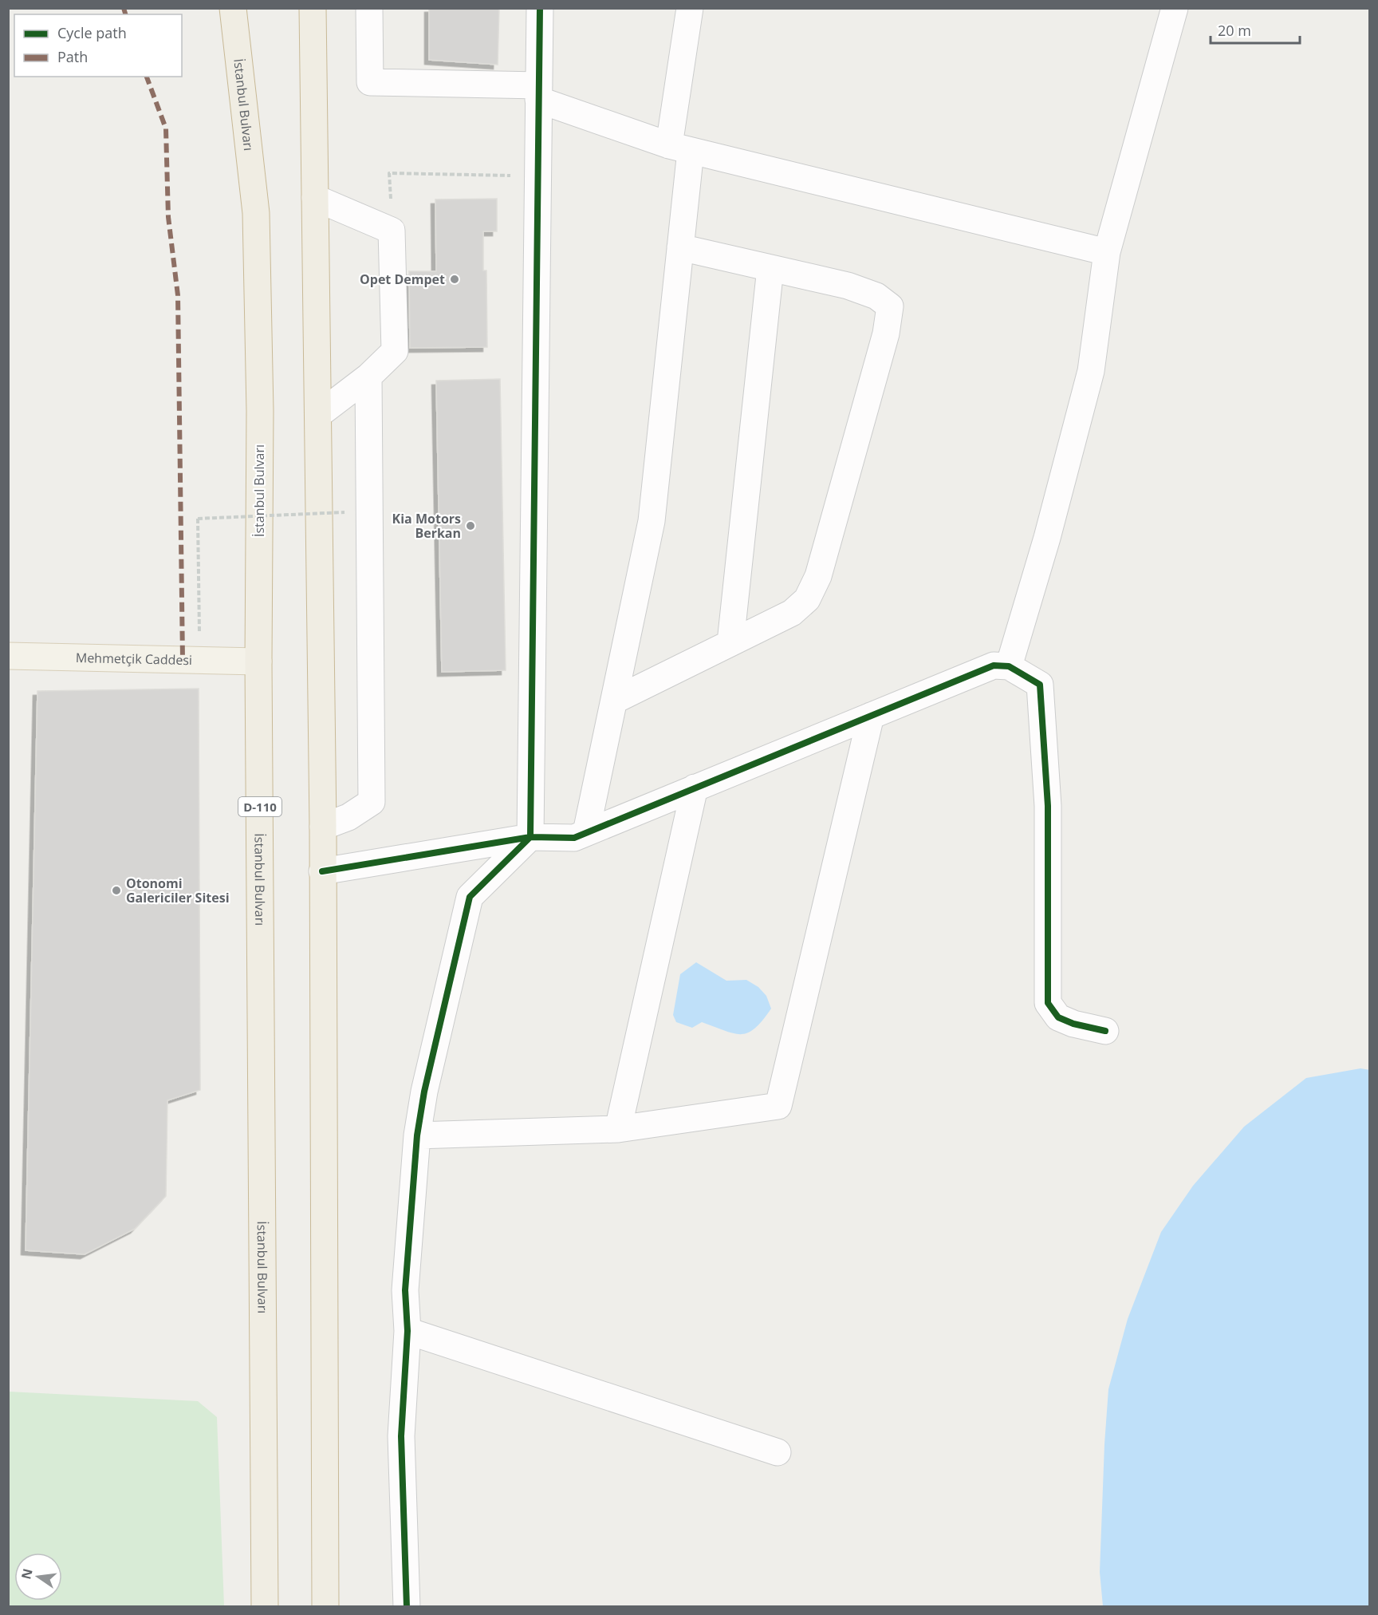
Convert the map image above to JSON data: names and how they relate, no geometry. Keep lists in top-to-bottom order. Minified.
{"streets":{"highway":["İstanbul Bulvarı","D-110"],"main road":["Mehmetçik Caddesi"]},"crossings":[["İstanbul Bulvarı","Mehmetçik Caddesi"]],"places":["Opet Dempet","Kia Motors Berkan","Otonomi Galericiler Sitesi"],"legend":["Cycle path","Path"],"scale_bar":"20 m","north":"left"}
